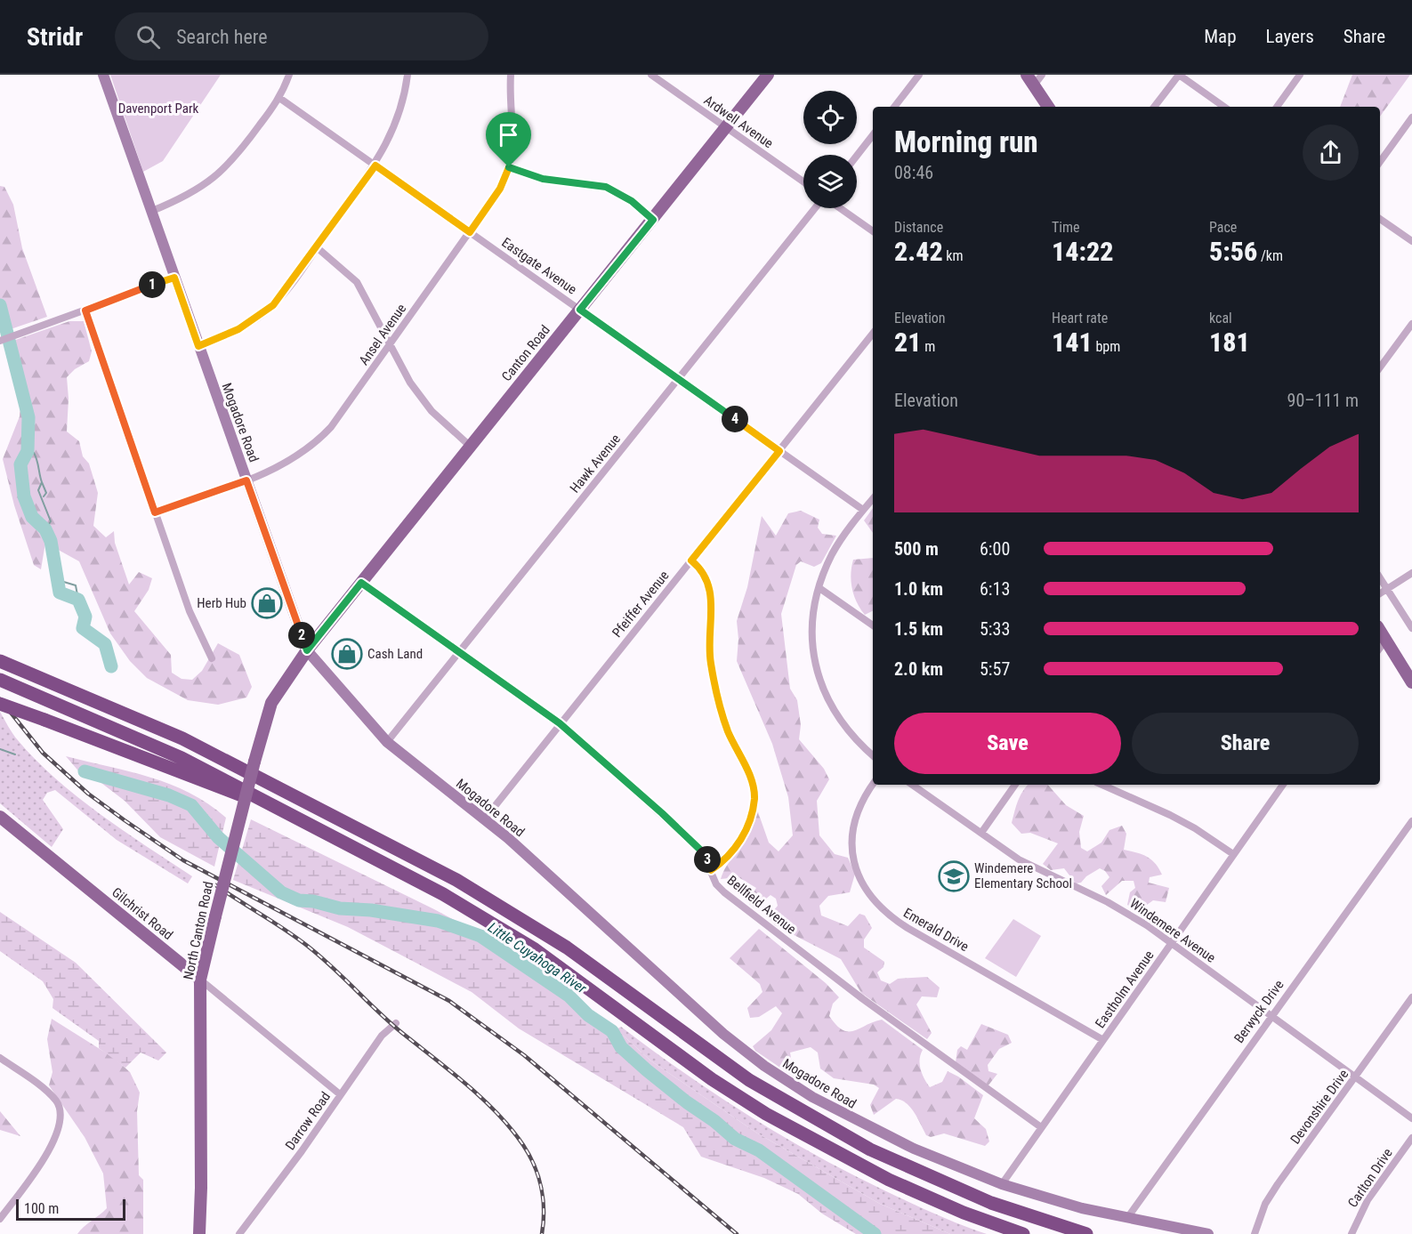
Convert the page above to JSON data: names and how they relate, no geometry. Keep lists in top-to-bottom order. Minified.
{"streets":{"main road":["Canton Road","Gilchrist Road","North Canton Road"],"street":["Ardwell Avenue","Eastgate Avenue","Ansel Avenue","Mogadore Road","Hawk Avenue","Pfeiffer Avenue","Bellfield Avenue","Emerald Drive","Windemere Avenue","Eastholm Avenue","Berwyck Drive","Devonshire Drive","Darrow Road","Carlton Drive"]},"crossings":[["Ardwell Avenue","Canton Road"],["Eastgate Avenue","Ansel Avenue"],["Eastgate Avenue","Canton Road"],["Eastgate Avenue","Hawk Avenue"],["Eastgate Avenue","Pfeiffer Avenue"],["Ansel Avenue","Mogadore Road"],["Canton Road","Mogadore Road"],["Canton Road","Bellfield Avenue"],["Canton Road","North Canton Road"],["Mogadore Road","Hawk Avenue"],["Mogadore Road","Pfeiffer Avenue"],["Mogadore Road","North Canton Road"],["Mogadore Road","Eastholm Avenue"],["Mogadore Road","Berwyck Drive"],["Hawk Avenue","Bellfield Avenue"],["Pfeiffer Avenue","Bellfield Avenue"],["Bellfield Avenue","Eastholm Avenue"],["Gilchrist Road","North Canton Road"],["Gilchrist Road","Darrow Road"],["Emerald Drive","Eastholm Avenue"],["Windemere Avenue","Eastholm Avenue"],["Windemere Avenue","Berwyck Drive"],["Windemere Avenue","Devonshire Drive"]],"water":["Little Cuyahoga River"],"parks":["Davenport Park"],"places":{"shop":["Herb Hub","Cash Land"],"school or university":["Windemere Elementary School"]},"scale_bar":"100 m","page":{"header":"Stridr","search":"Search here","nav":["Map","Layers","Share"],"heading":["Morning run","08:46"],"stats":[["Distance","2.42 km"],["Time","14:22"],["Pace","5:56 /km"],["Elevation","21 m"],["Heart rate","141 bpm"],["kcal","181"]],"pins":["1","4","2","3"],"chart":["Elevation","90–111 m"],"list":[{"name":"500 m","note":"6:00"},{"name":"1.0 km","note":"6:13"},{"name":"1.5 km","note":"5:33"},{"name":"2.0 km","note":"5:57"}],"buttons":["Save","Share"],"scale":"100 m"}}
